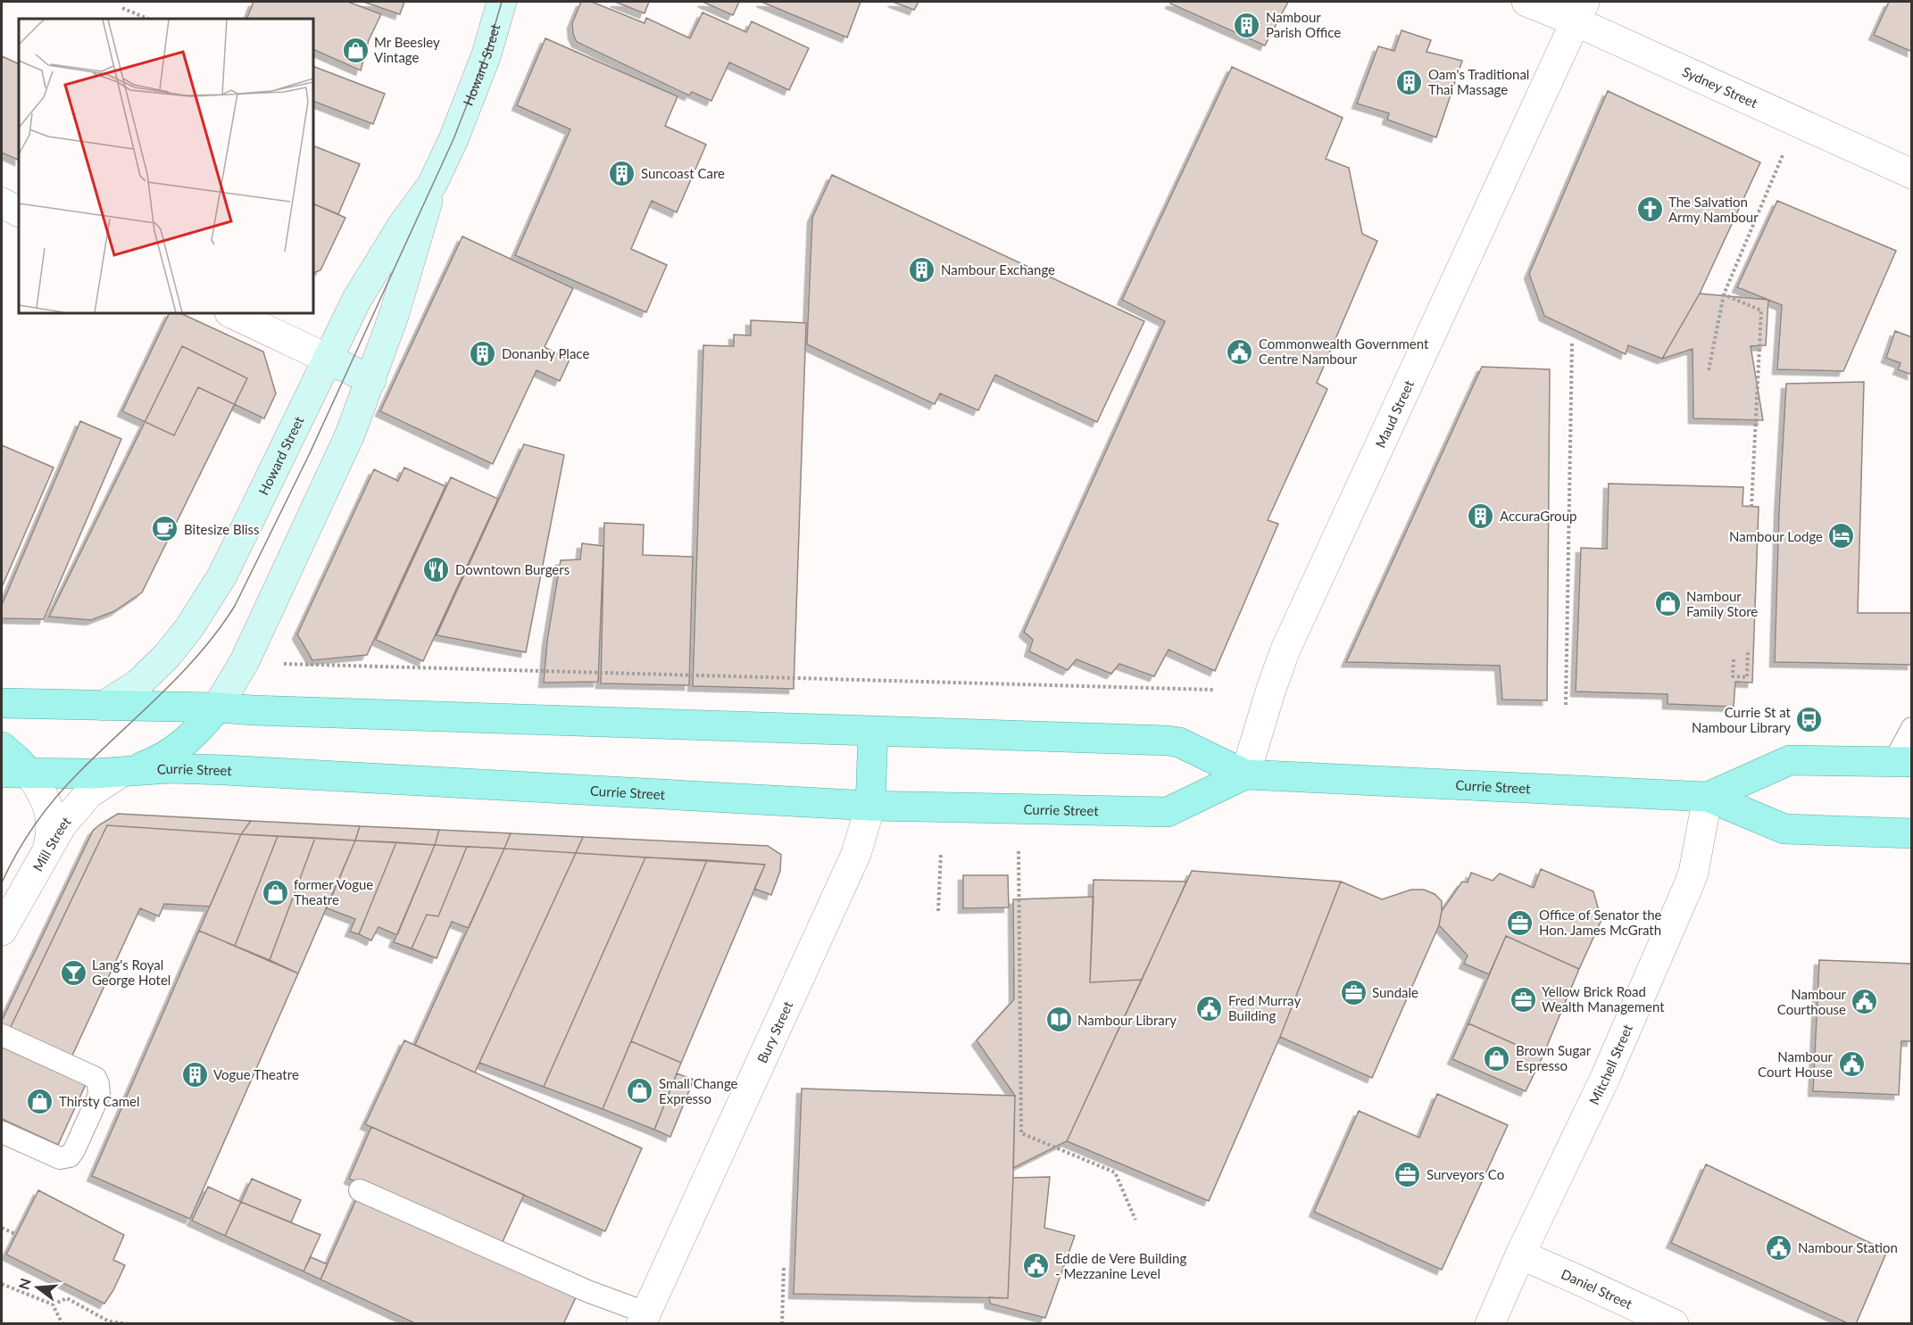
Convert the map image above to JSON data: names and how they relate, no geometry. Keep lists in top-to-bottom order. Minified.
{"streets":{"main road":["Howard Street","Currie Street","Bury Street"],"street":["Sydney Street","Maud Street","Mill Street","Mitchell Street","Daniel Street"]},"crossings":[["Howard Street","Currie Street"],["Sydney Street","Maud Street"],["Maud Street","Currie Street"],["Currie Street","Mill Street"],["Currie Street","Bury Street"],["Currie Street","Mitchell Street"],["Mitchell Street","Daniel Street"]],"places":{"building":["Nambour Parish Office","Oam's Traditional Thai Massage","Suncoast Care","Nambour Exchange","Donanby Place","AccuraGroup","Vogue Theatre"],"shop":["Mr Beesley Vintage","Nambour Family Store","former Vogue Theatre","Brown Sugar Espresso","Small Change Expresso","Thirsty Camel"],"church":["The Salvation Army Nambour"],"public building":["Commonwealth Government Centre Nambour","Nambour Courthouse","Fred Murray Building","Nambour Court House","Nambour Station","Eddie de Vere Building - Mezzanine Level"],"cafe":["Bitesize Bliss"],"hotel":["Nambour Lodge"],"restaurant":["Downtown Burgers"],"bus stop":["Currie St at Nambour Library"],"office":["Office of Senator the Hon. James McGrath","Sundale","Yellow Brick Road Wealth Management","Surveyors Co"],"bar":["Lang's Royal George Hotel"],"library":["Nambour Library"]},"north":"left"}
